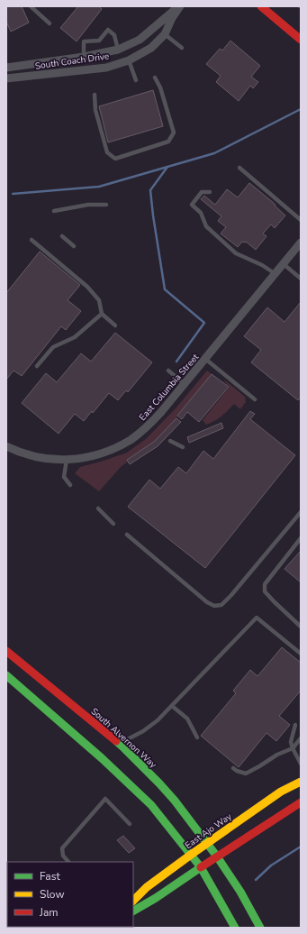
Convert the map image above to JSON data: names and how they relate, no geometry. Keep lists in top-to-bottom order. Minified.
{"streets":{"main road":["South Alvernon Way","East Ajo Way"],"street":["South Coach Drive","East Columbia Street"]},"crossings":[["South Alvernon Way","East Ajo Way"]],"legend":["Fast","Slow","Jam"]}
